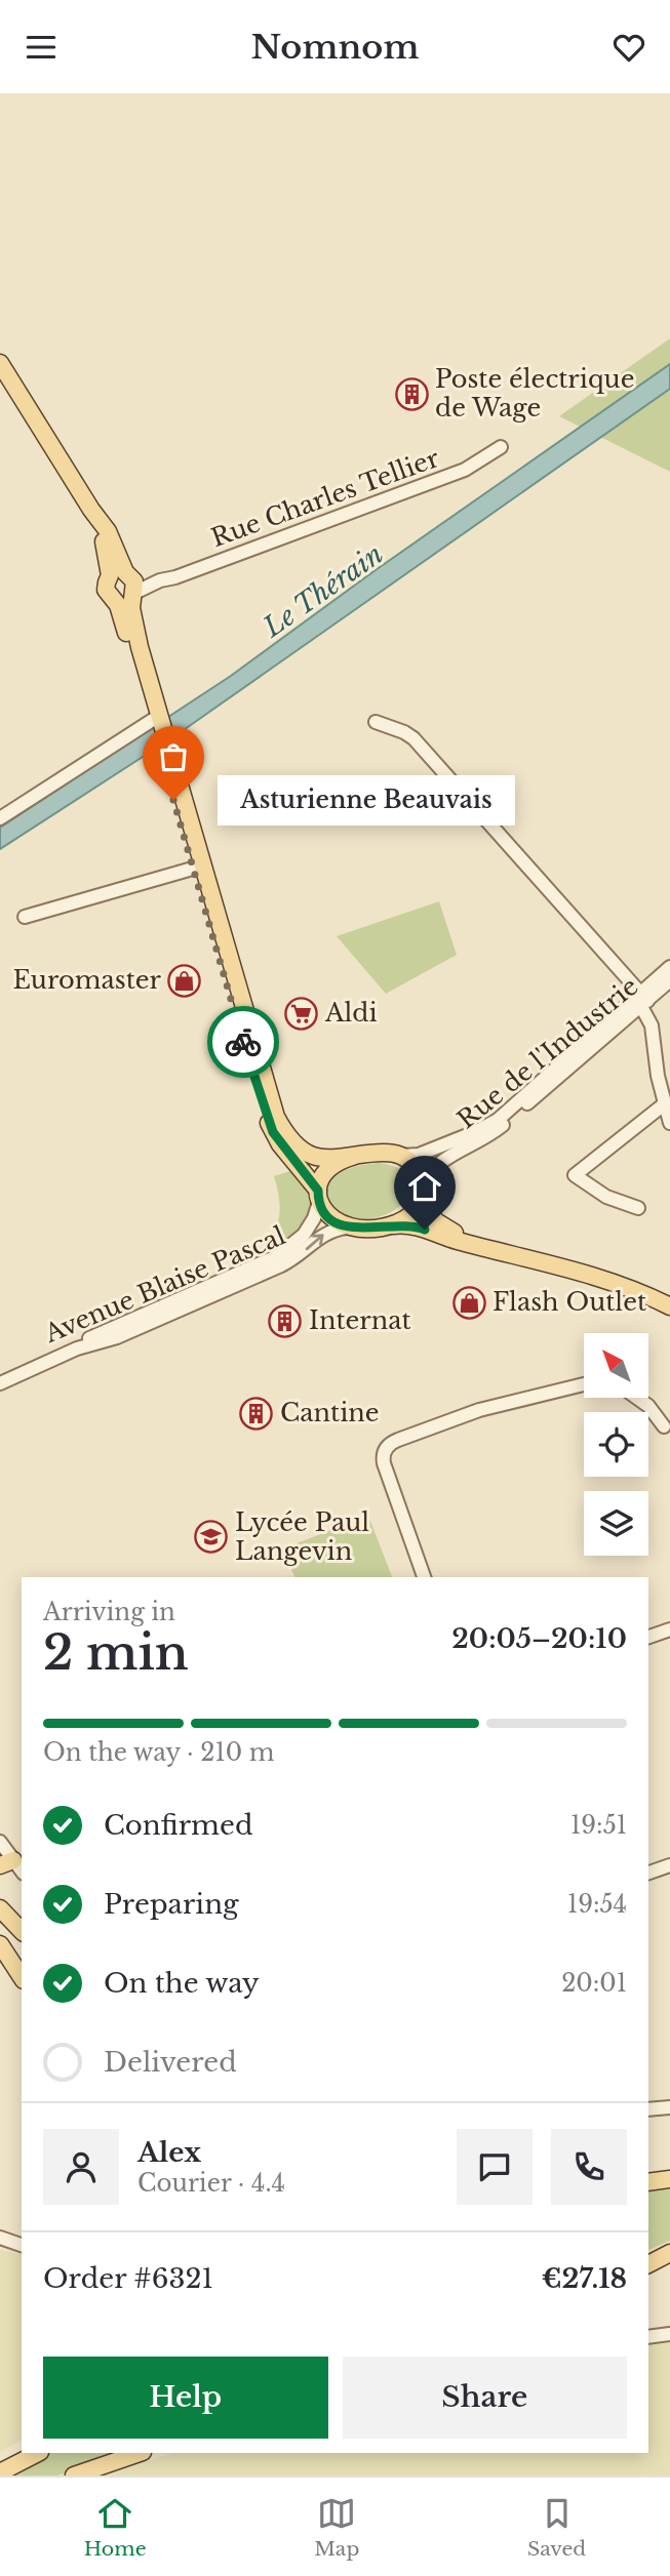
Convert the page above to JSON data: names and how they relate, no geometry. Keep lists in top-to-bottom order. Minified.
{"streets":{"main road":["Avenue Blaise Pascal"],"street":["Rue Charles Tellier","Rue de l'Industrie"]},"crossings":[["Rue Charles Tellier","Avenue Blaise Pascal"],["Rue de l'Industrie","Avenue Blaise Pascal"]],"water":["Le Thérain"],"places":{"building":["Poste électrique de Wage","Internat","Cantine"],"other":["Asturienne Beauvais"],"shop":["Euromaster","Flash Outlet"],"supermarket":["Aldi"],"school or university":["Lycée Paul Langevin"]},"north":"top left","page":{"header":"Nomnom","bubble":"Asturienne Beauvais","heading":["2 min","Arriving in","20:05–20:10"],"panel":["Alex","Courier · 4.4","Order #6321","€27.18"],"bar":"On the way · 210 m","list":[["Confirmed","19:51"],["Preparing","19:54"],["On the way","20:01"],"Delivered"],"buttons":["Help","Share"],"tabs":["Home","Map","Saved"]}}
